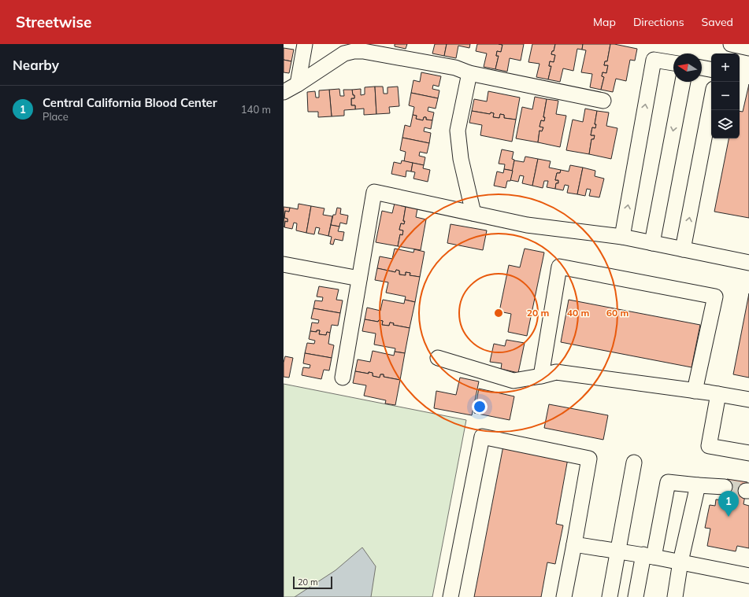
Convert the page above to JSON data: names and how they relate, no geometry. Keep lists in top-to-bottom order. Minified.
{"scale_bar":"20 m","north":"left","page":{"header":"Streetwise","nav":["Map","Directions","Saved"],"heading":"Nearby","map_buttons":["+","−"],"list":[{"mark":"1","name":"Central California Blood Center","note":"Place","value":"140 m"}],"pins":"1","scale":"20 m"},"rings":["20 m","40 m","60 m"]}
